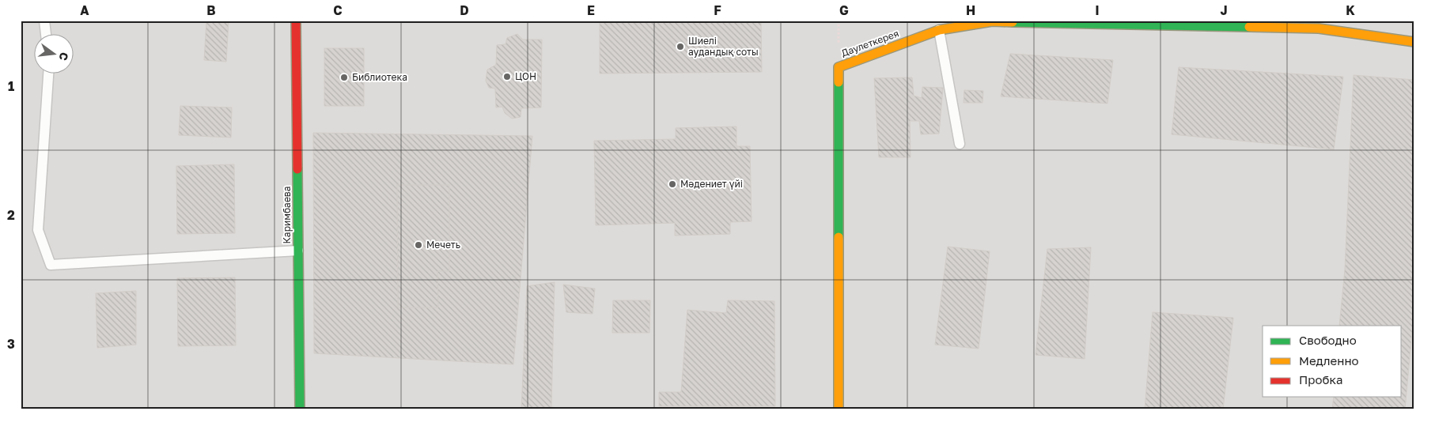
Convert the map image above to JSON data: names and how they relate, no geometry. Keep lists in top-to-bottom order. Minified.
{"streets":{"street":["Даулеткерея","Каримбаева"]},"places":["Шиелі аудандық соты","ЦОН","Библиотека","Мәдениет үйі","Мечеть"],"legend":["Свободно","Медленно","Пробка"],"north":"right","grid":{"columns":["A","B","C","D","E","F","G","H","I","J","K"],"rows":["1","2","3"]}}
